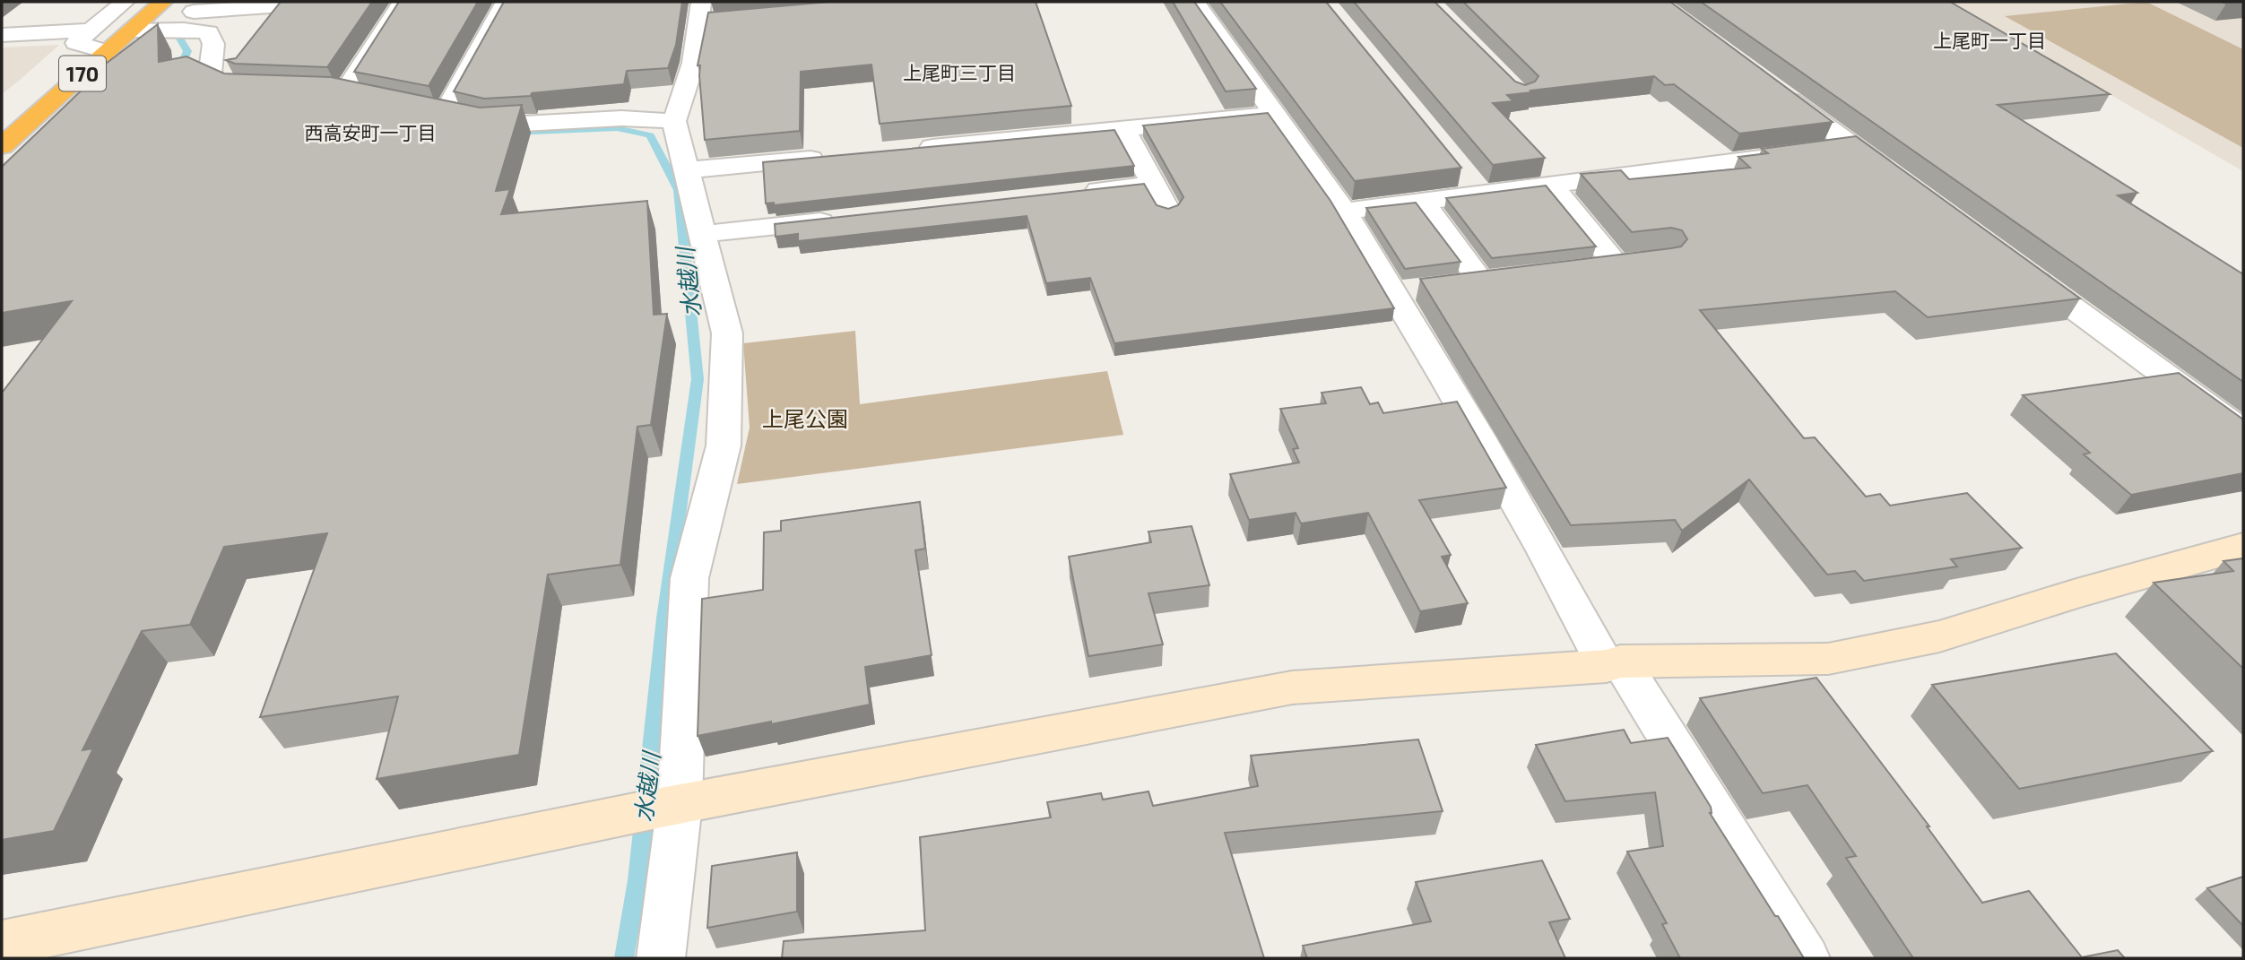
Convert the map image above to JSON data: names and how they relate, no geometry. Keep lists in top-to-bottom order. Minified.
{"streets":{"highway":["170"]},"districts":["上尾町一丁目","上尾町三丁目","西高安町一丁目"],"water":["水越川"],"parks":["上尾公園"]}
